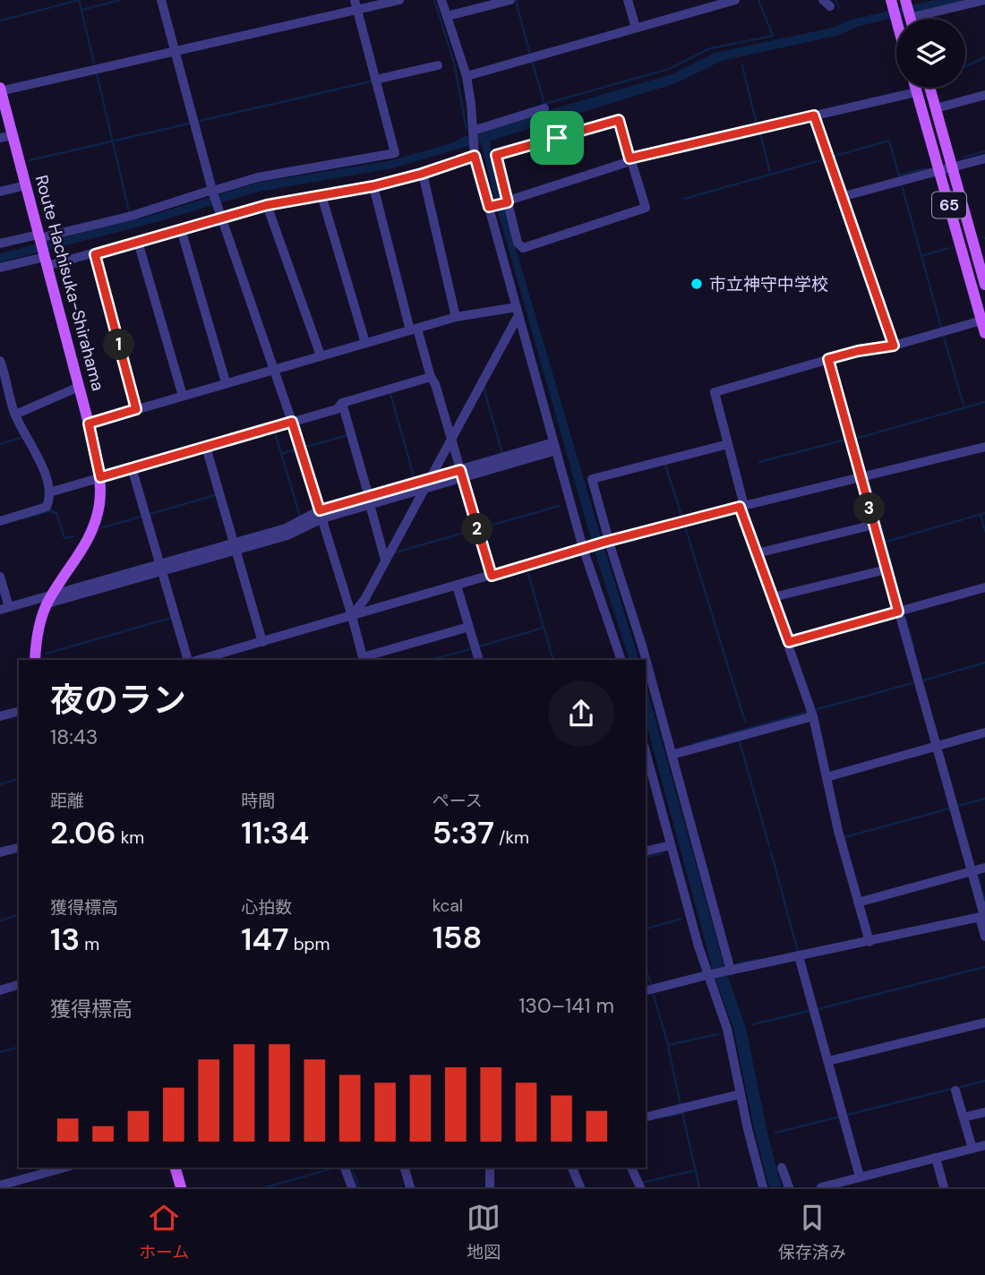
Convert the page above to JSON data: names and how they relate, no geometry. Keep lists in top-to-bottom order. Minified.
{"streets":{"main road":["65","Route Hachisuka-Shirahama"]},"places":["市立神守中学校"],"page":{"pins":["1","3","2"],"heading":["夜のラン","18:43"],"stats":[["距離","2.06 km"],["時間","11:34"],["ペース","5:37 /km"],["獲得標高","13 m"],["心拍数","147 bpm"],["kcal","158"]],"chart":["獲得標高","130–141 m"],"tabs":["ホーム","地図","保存済み"]}}
